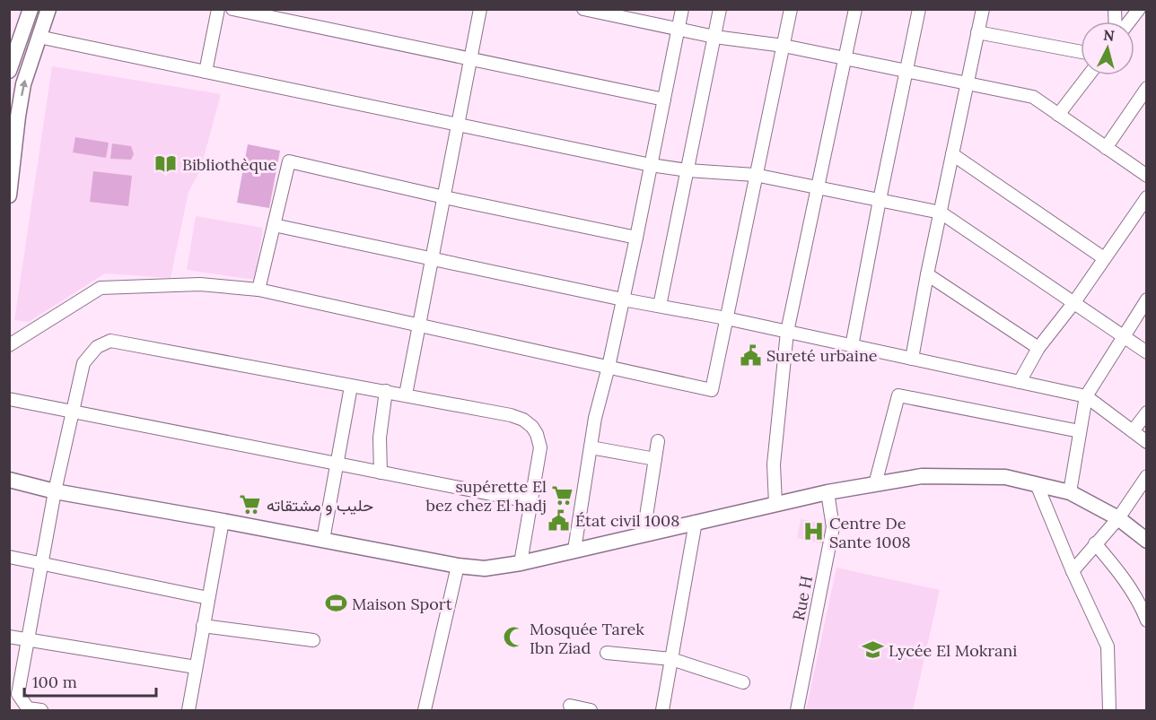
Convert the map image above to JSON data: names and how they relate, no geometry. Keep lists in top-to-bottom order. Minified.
{"streets":{"street":["Rue H"]},"places":{"library":["Bibliothèque"],"public building":["Sureté urbaine","État civil 1008"],"supermarket":["supérette El bez chez El hadj","حليب و مشتقاته"],"hospital":["Centre De Sante 1008"],"sports":["Maison Sport"],"mosque":["Mosquée Tarek Ibn Ziad"],"school or university":["Lycée El Mokrani"]},"scale_bar":"100 m","north":"top"}
